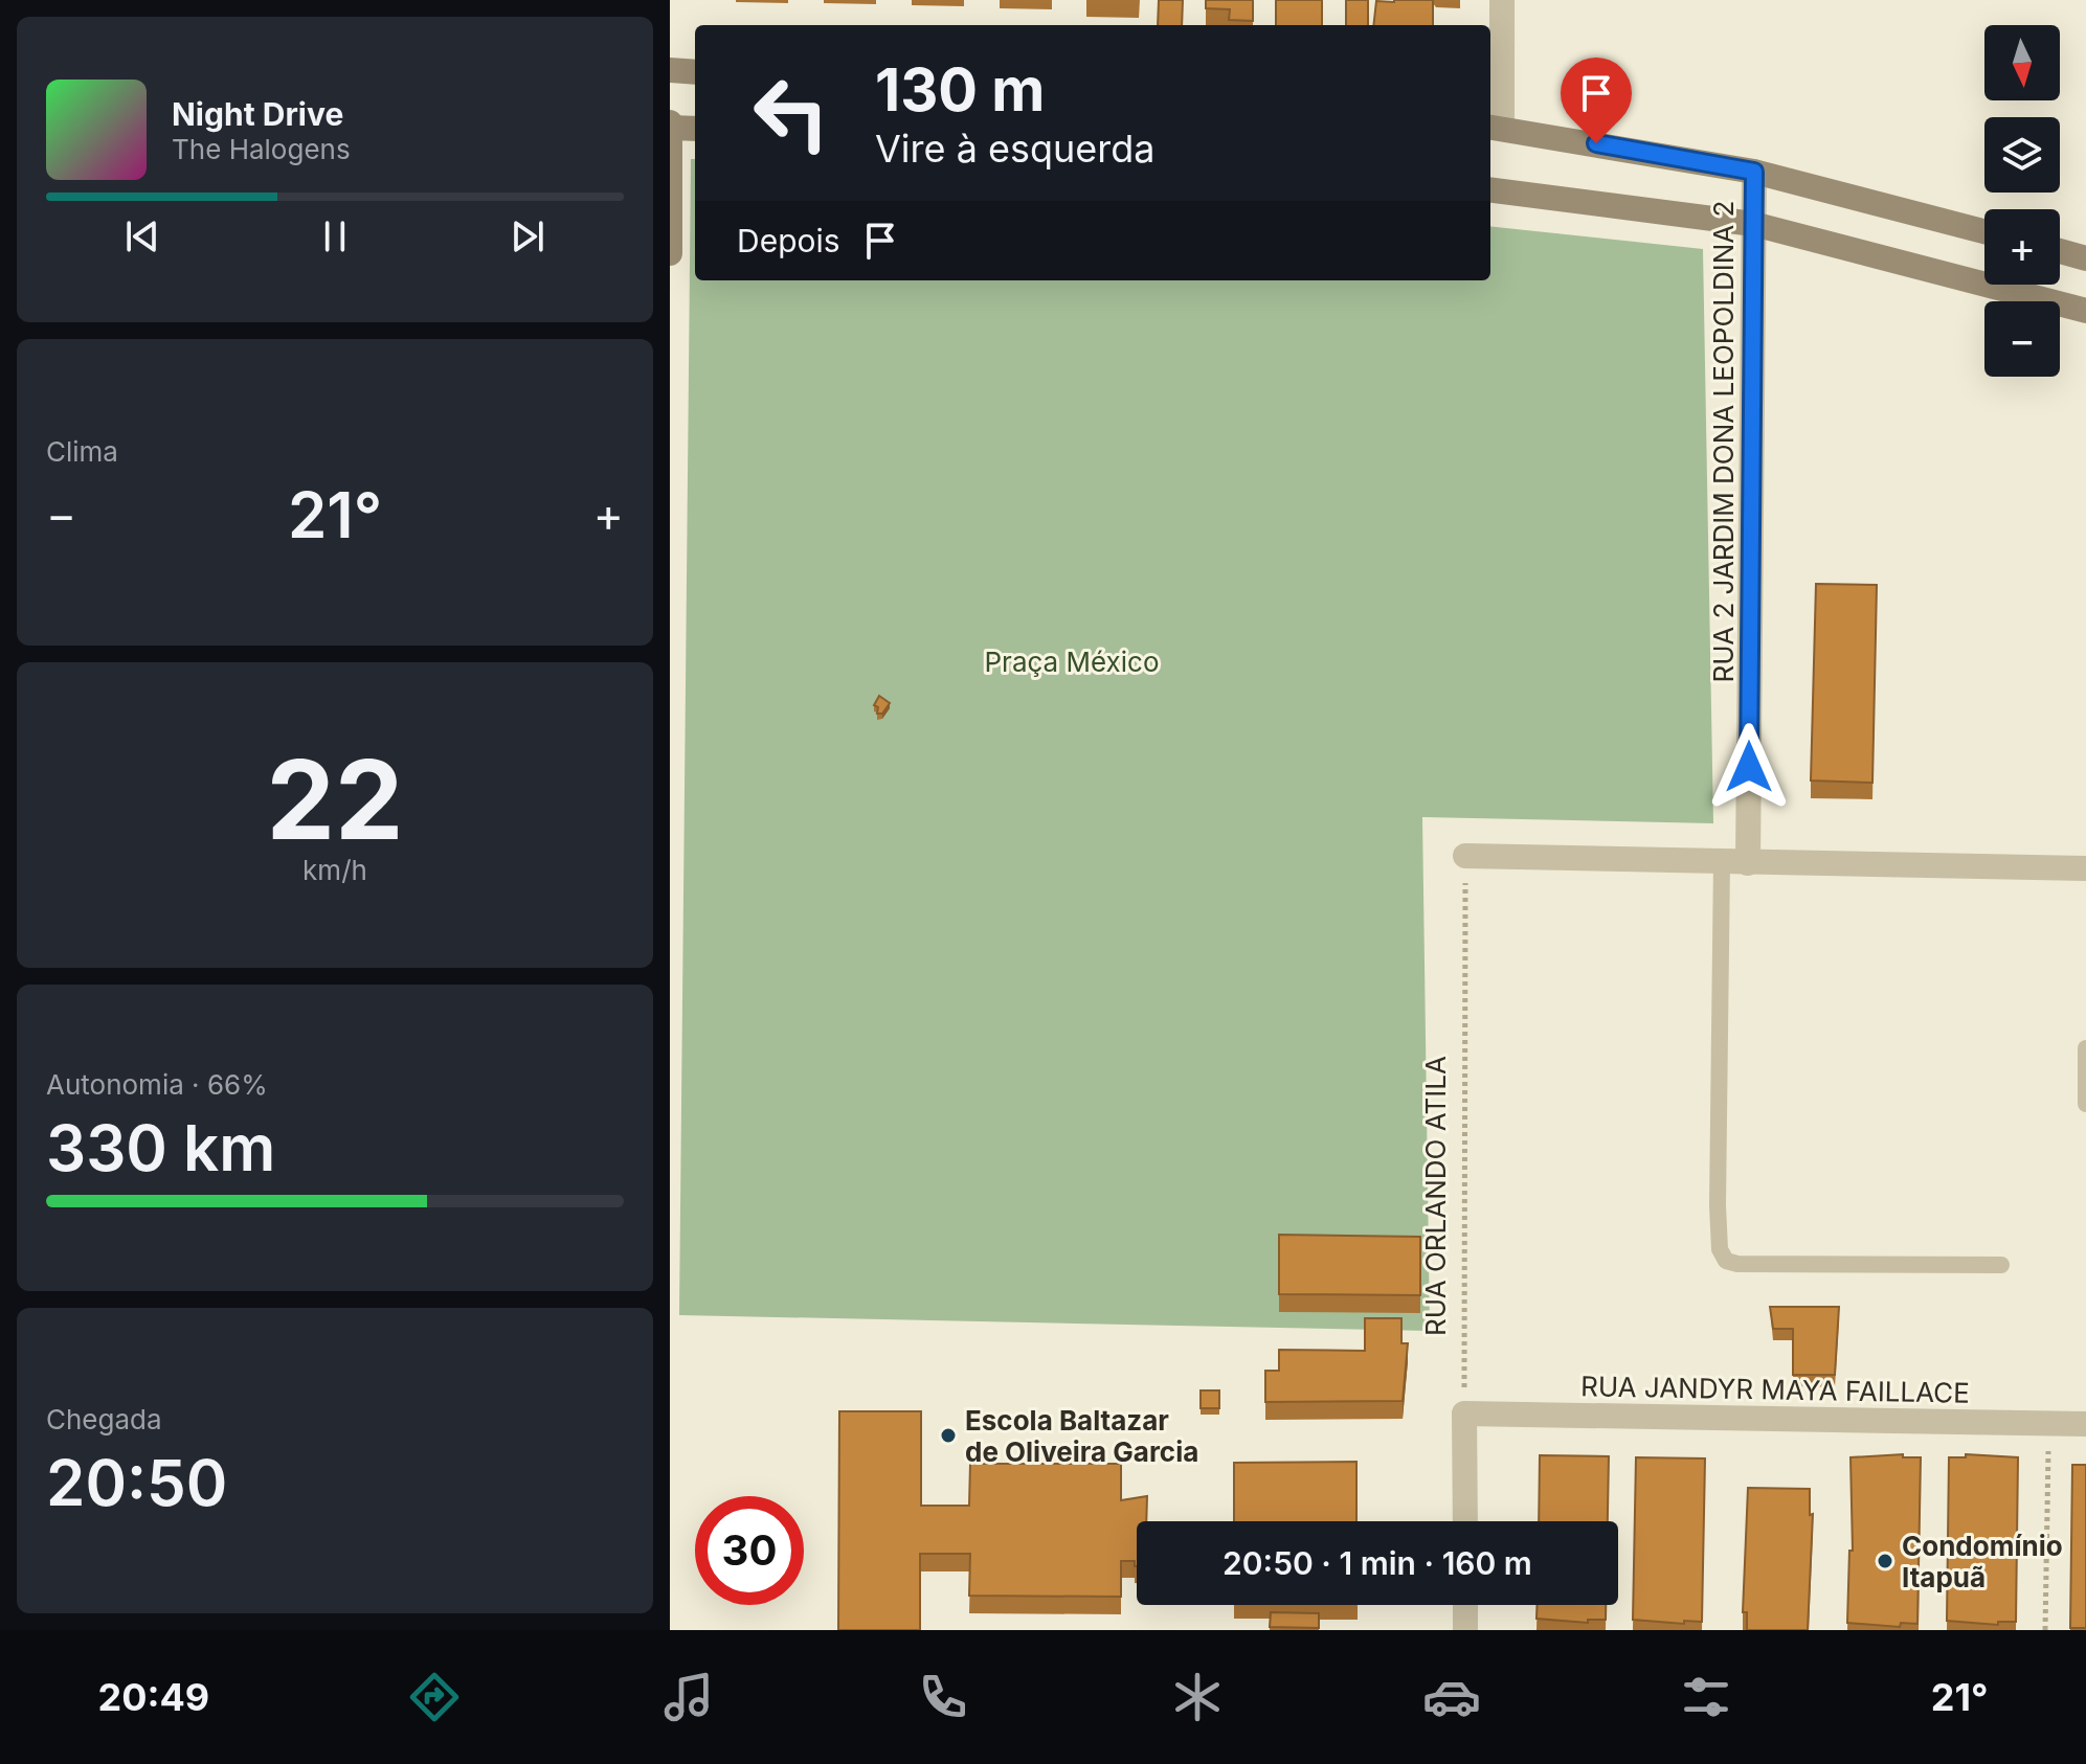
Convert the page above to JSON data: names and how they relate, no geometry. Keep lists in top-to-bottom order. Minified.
{"streets":{"street":["RUA 2 JARDIM DONA LEOPOLDINA 2","RUA JANDYR MAYA FAILLACE"],"path":["RUA ORLANDO ATILA"]},"crossings":[["RUA ORLANDO ATILA","RUA JANDYR MAYA FAILLACE"]],"parks":["Praça México"],"places":["Escola Baltazar de Oliveira Garcia","Condomínio Itapuã"],"north":"bottom","page":{"map_buttons":["+","−"],"turn":["130 m","Vire à esquerda"],"song":["Night Drive","The Halogens"],"then":"Depois","tile":["Clima",["22","km/h"],["Autonomia · 66%","330 km"],["Chegada","20:50"]],"heat":["−","21°","+"],"limit":"30","trip":"20:50 · 1 min · 160 m","tabs":["20:49","21°"]}}
